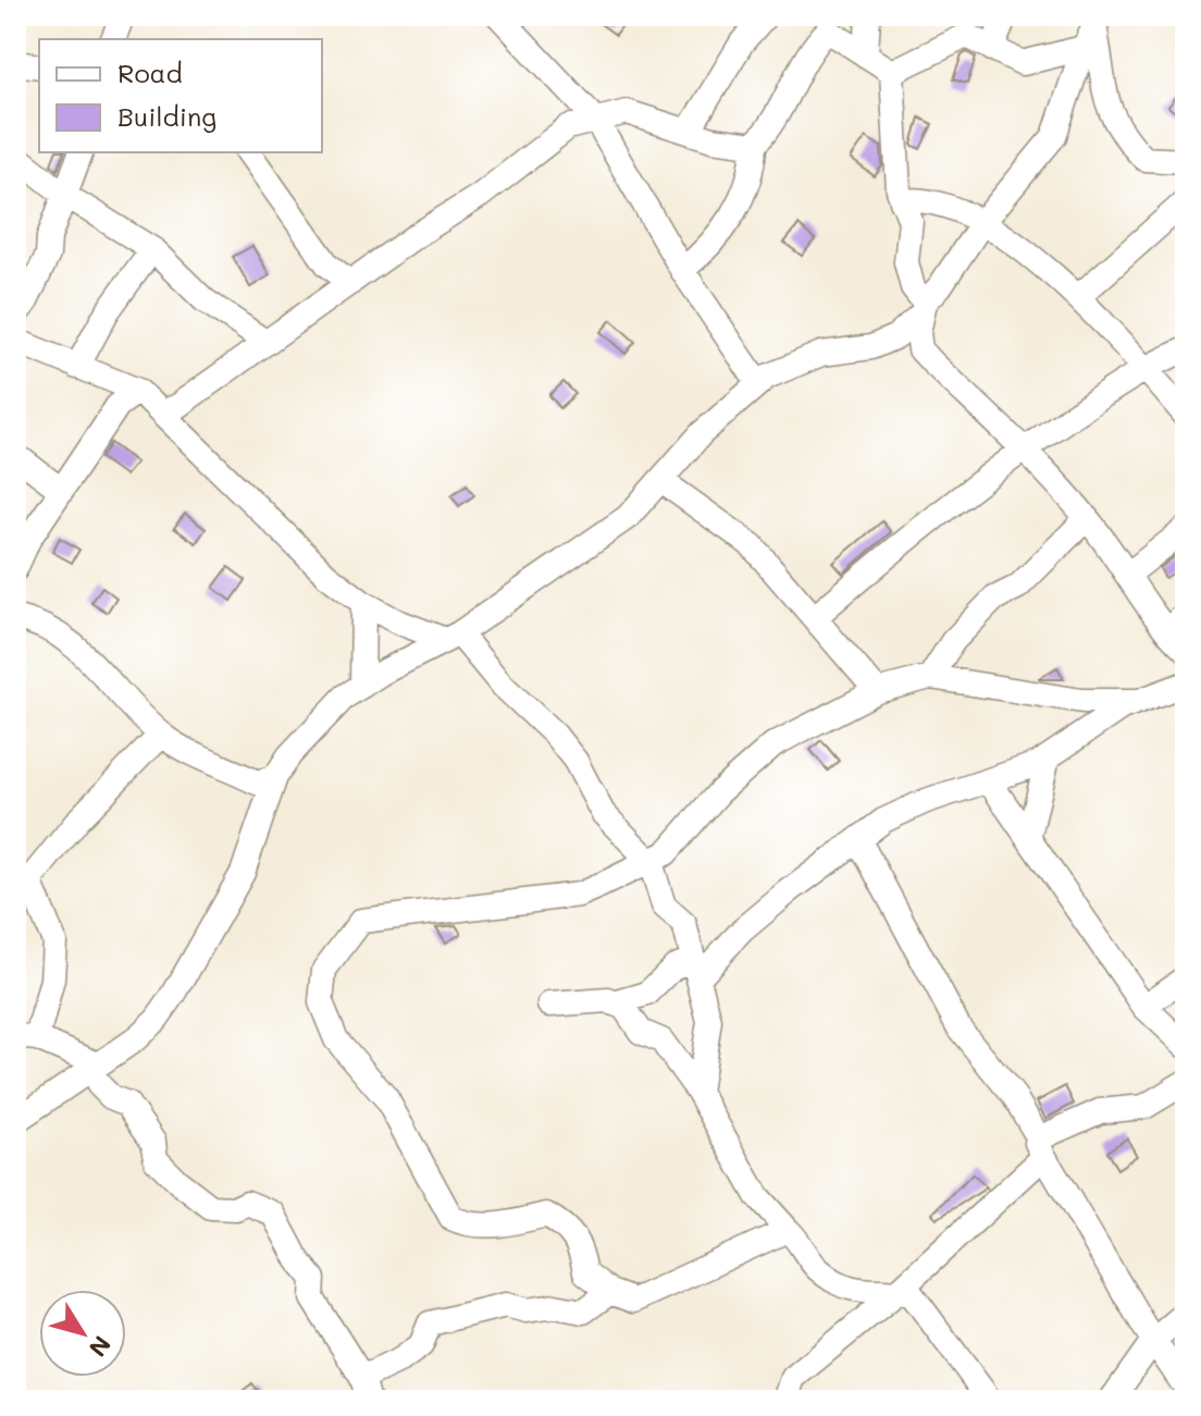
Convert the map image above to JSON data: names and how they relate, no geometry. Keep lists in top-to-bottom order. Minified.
{"legend":["Road","Building"],"north":"bottom right"}
